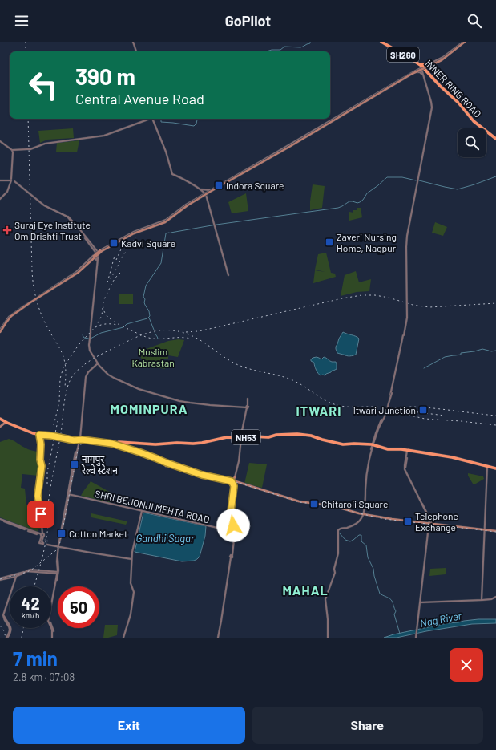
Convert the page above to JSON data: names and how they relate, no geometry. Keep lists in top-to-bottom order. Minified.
{"streets":{"highway":["SH260","INNER RING ROAD","NH53"],"main road":["SHRI BEJONJI MEHTA ROAD"]},"districts":["MOMINPURA","ITWARI","MAHAL"],"water":["Gandhi Sagar","Nag River"],"parks":["Muslim Kabrastan"],"places":{"transit":["Indora Square","Zaveri Nursing Home, Nagpur","Kadvi Square","Itwari Junction","नागपुर रेल्वे स्टेशन","Chitaroli Square","Telephone Exchange","Cotton Market"],"health":["Suraj Eye Institute Om Drishti Trust"]},"page":{"header":"GoPilot","turn":["390 m","Central Avenue Road"],"speed":"42 km/h","limit":"50","heading":["7 min","2.8 km · 07:08"],"buttons":["Exit","Share"]}}
